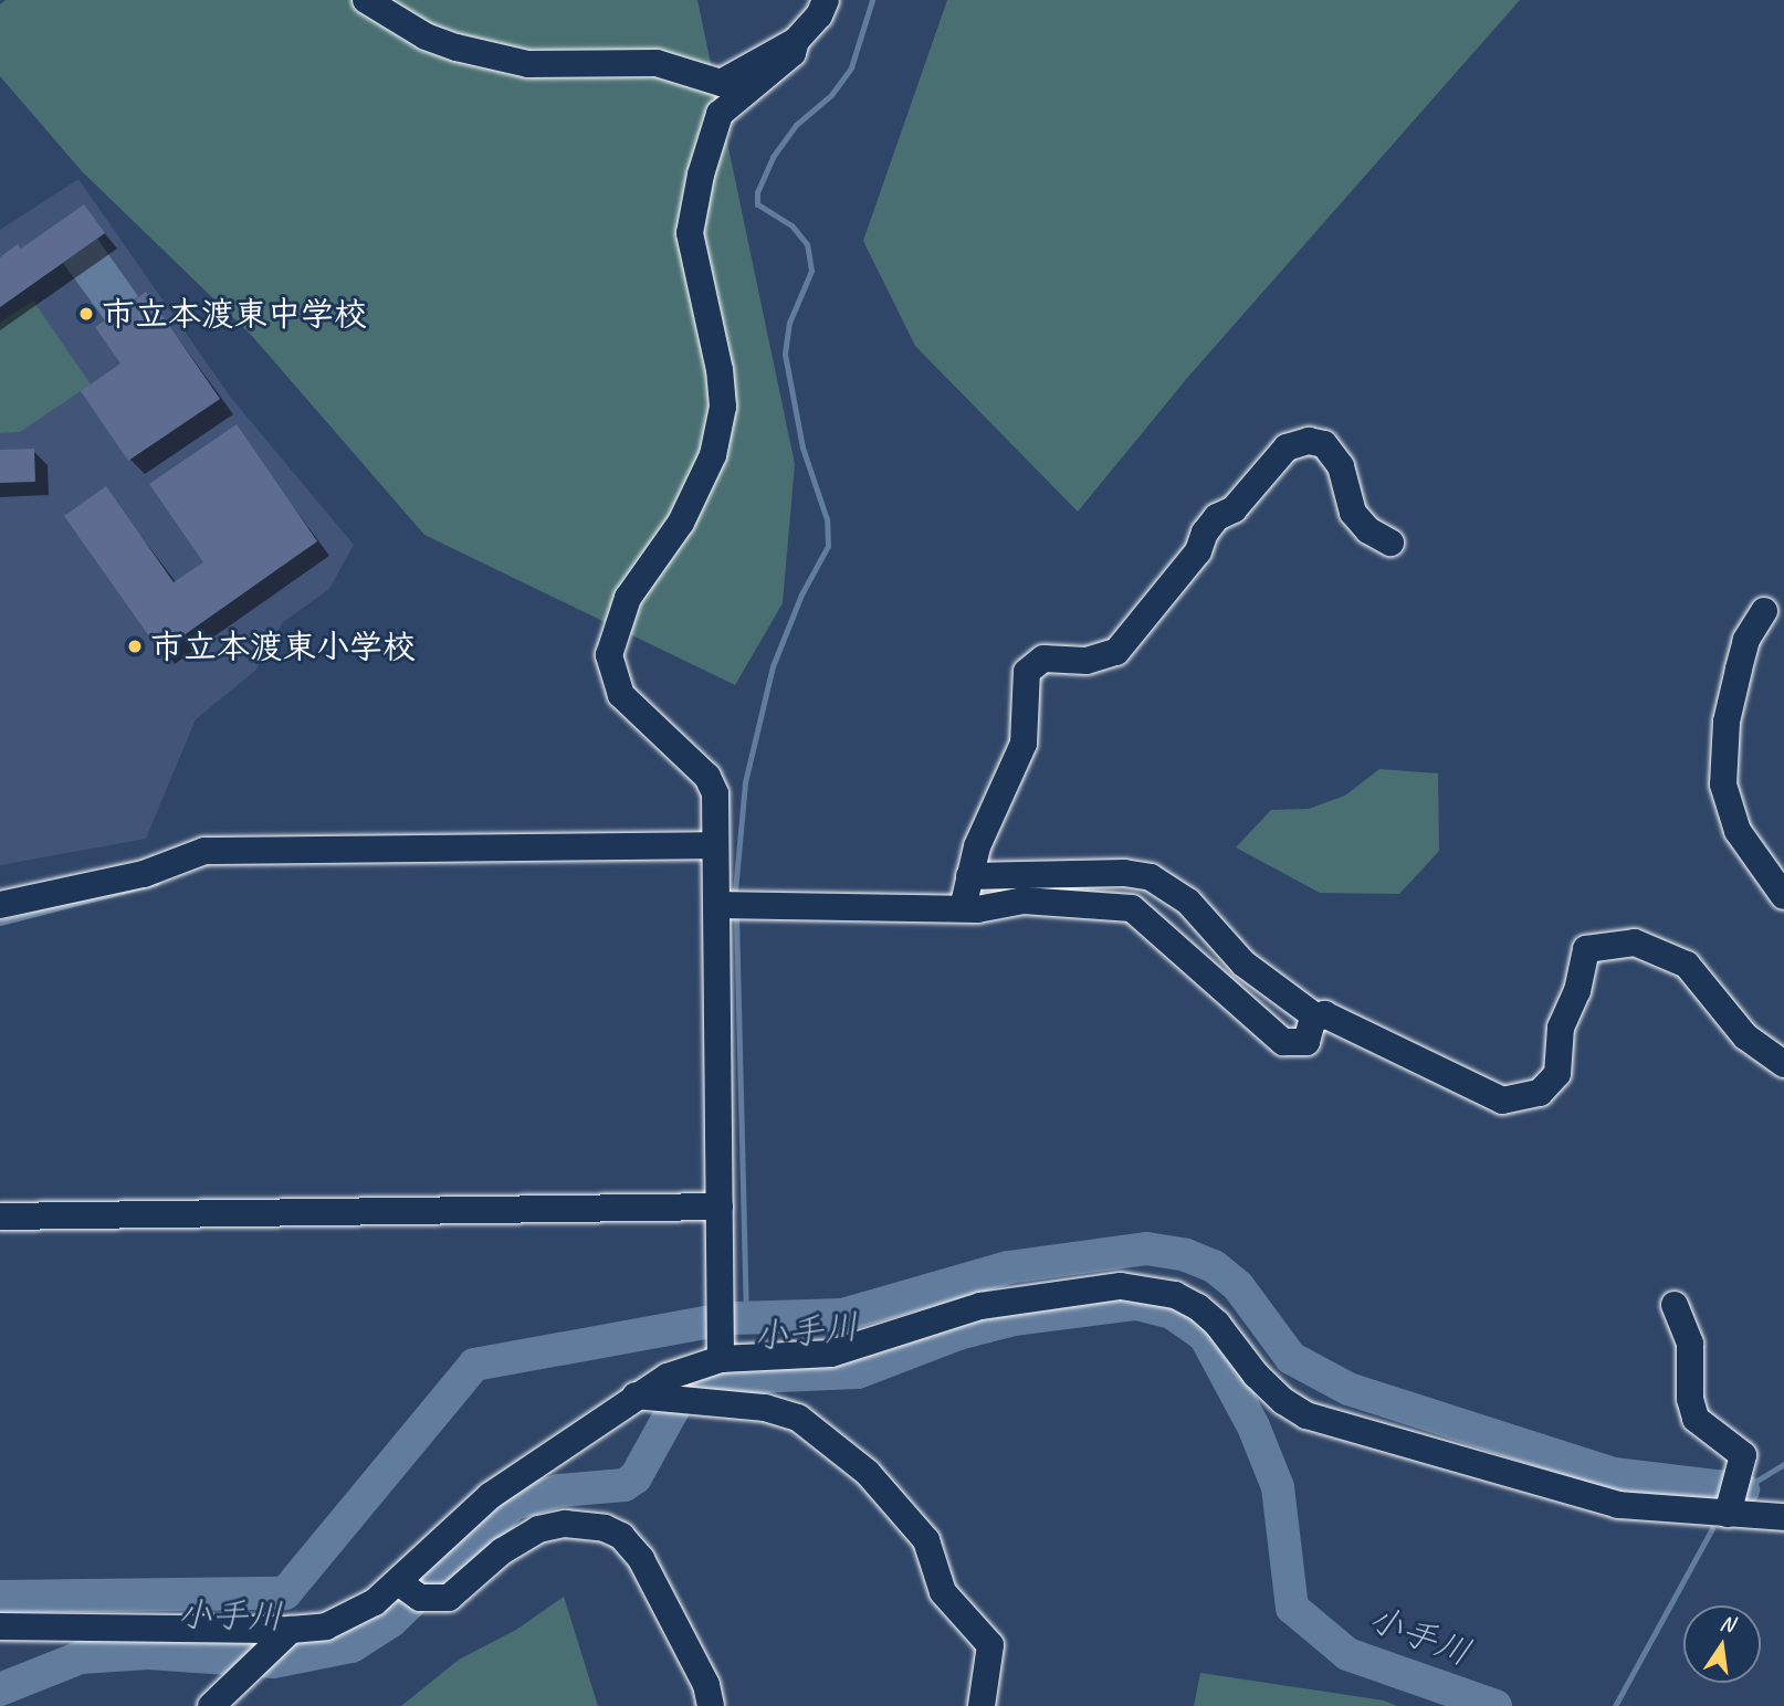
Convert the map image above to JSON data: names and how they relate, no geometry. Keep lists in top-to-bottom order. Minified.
{"water":["小手川"],"places":["市立本渡東中学校","市立本渡東小学校"],"north":"top"}
